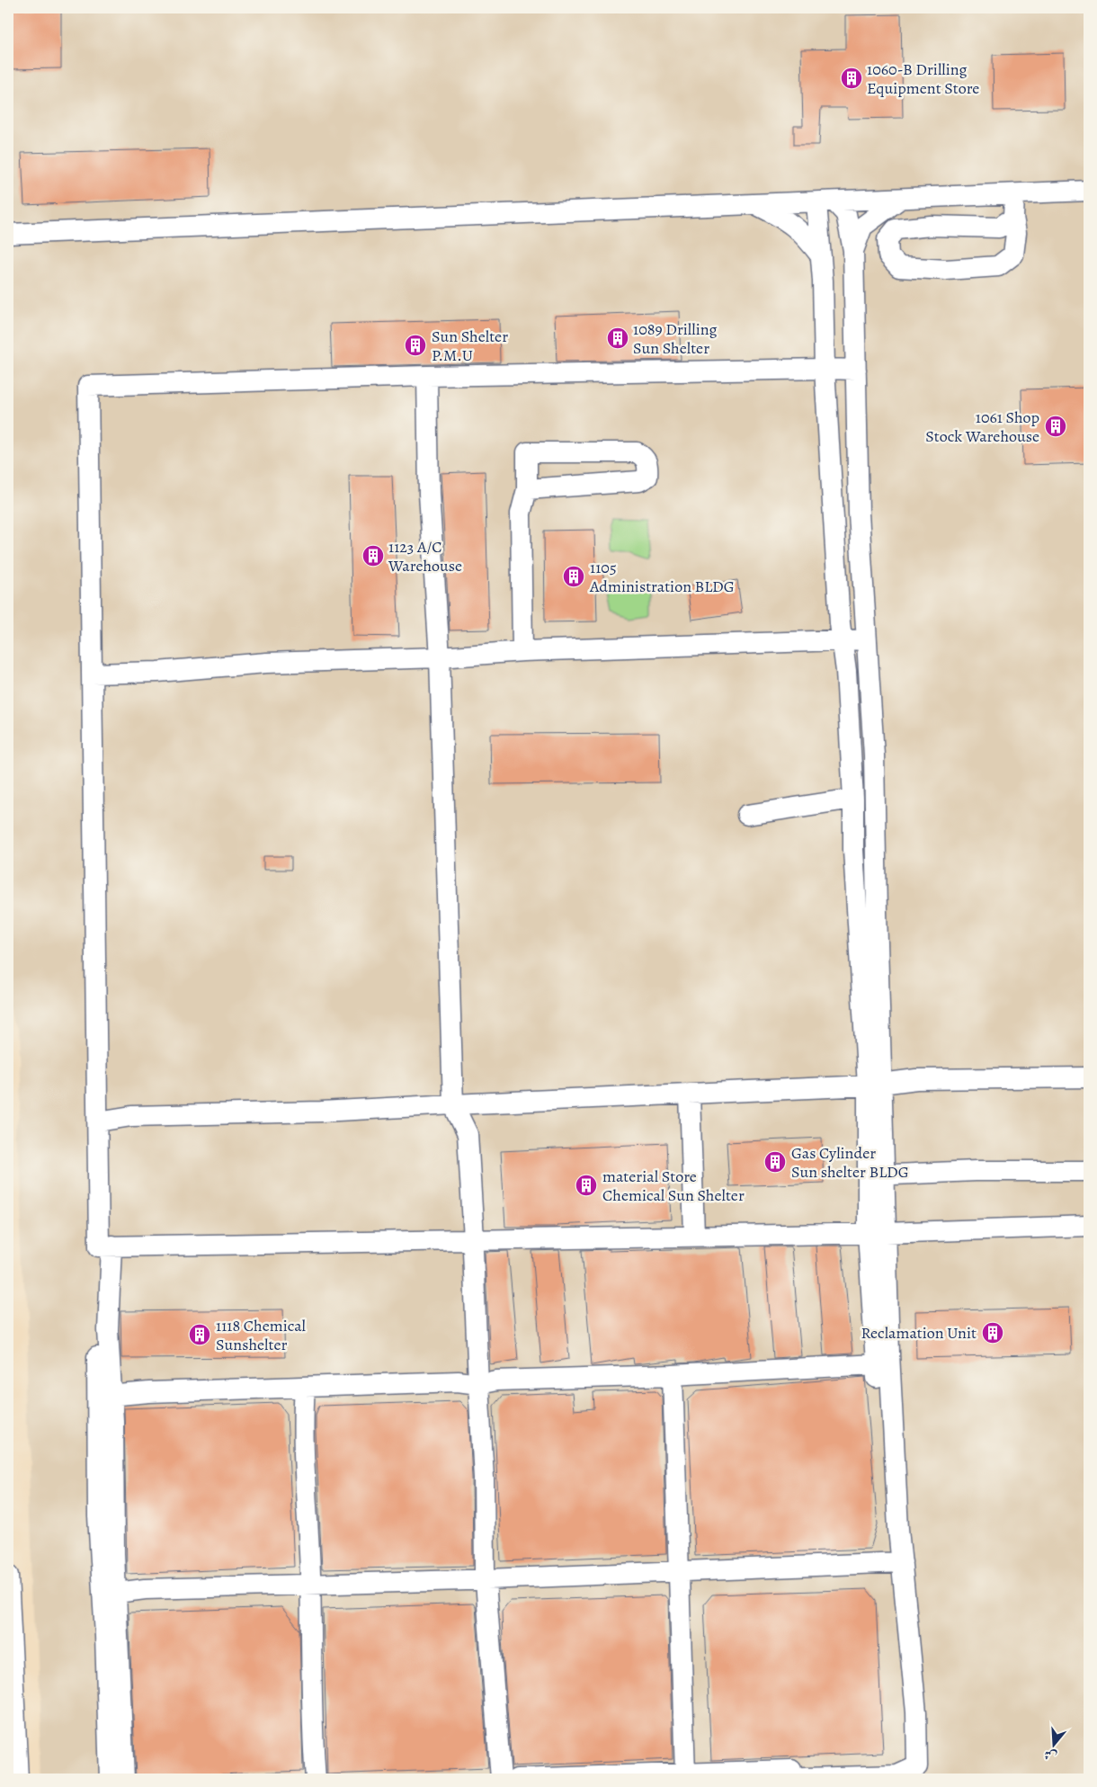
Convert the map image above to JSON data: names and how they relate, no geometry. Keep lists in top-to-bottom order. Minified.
{"places":{"building":["1060-B Drilling Equipment Store","1089 Drilling Sun Shelter","Sun Shelter P.M.U","1061 Shop Stock Warehouse","1123 A/C Warehouse","1105 Administration BLDG","Gas Cylinder Sun shelter BLDG","material Store Chemical Sun Shelter","Reclamation Unit","1118 Chemical Sunshelter"]},"north":"bottom"}
